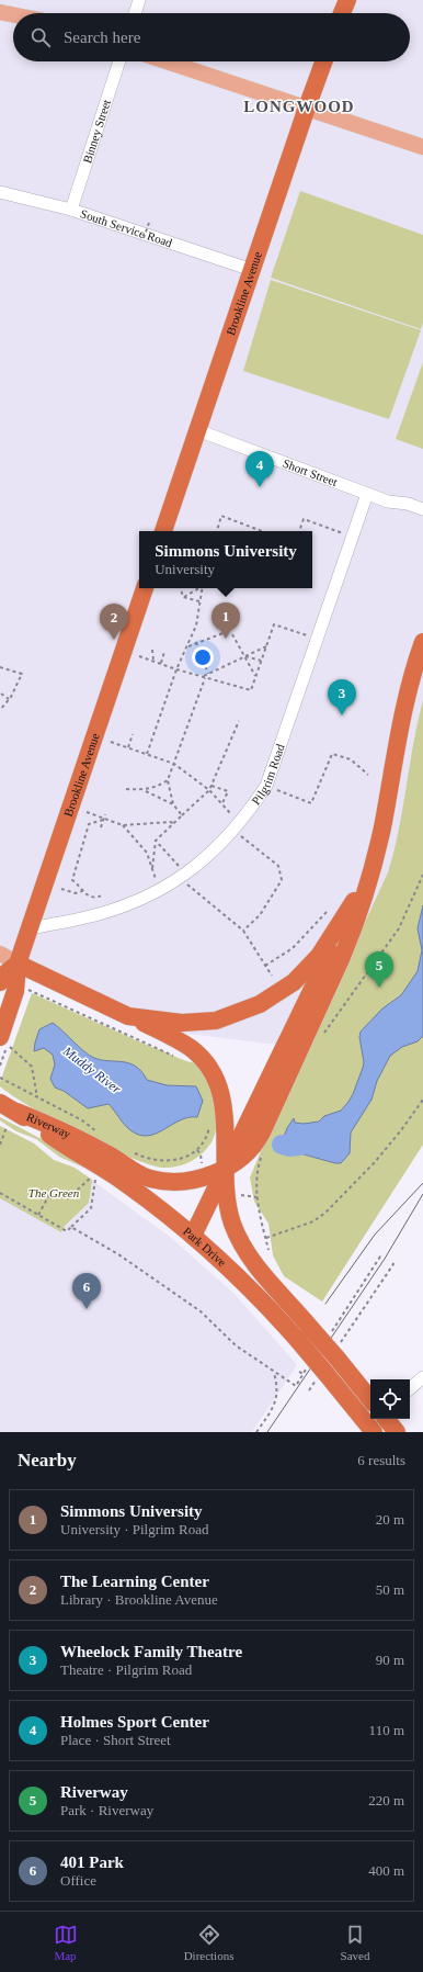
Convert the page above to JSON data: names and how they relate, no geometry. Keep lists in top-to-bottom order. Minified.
{"streets":{"highway":["Brookline Avenue","Riverway","Park Drive"],"street":["Binney Street","South Service Road","Short Street","Pilgrim Road"]},"crossings":[["Binney Street","South Service Road"],["South Service Road","Brookline Avenue"],["Brookline Avenue","Short Street"],["Brookline Avenue","Pilgrim Road"],["Brookline Avenue","Riverway"],["Short Street","Pilgrim Road"],["Riverway","Park Drive"]],"districts":["LONGWOOD"],"water":["Muddy River"],"parks":["The Green"],"page":{"search":"Search here","pins":["4","1","2","3","5","6"],"popup":["Simmons University","University"],"heading":["Nearby","6 results"],"list":[{"mark":"1","name":"Simmons University","note":"University · Pilgrim Road","value":"20 m"},{"mark":"2","name":"The Learning Center","note":"Library · Brookline Avenue","value":"50 m"},{"mark":"3","name":"Wheelock Family Theatre","note":"Theatre · Pilgrim Road","value":"90 m"},{"mark":"4","name":"Holmes Sport Center","note":"Place · Short Street","value":"110 m"},{"mark":"5","name":"Riverway","note":"Park · Riverway","value":"220 m"},{"mark":"6","name":"401 Park","note":"Office","value":"400 m"}],"nav":["Map","Directions","Saved"]}}
